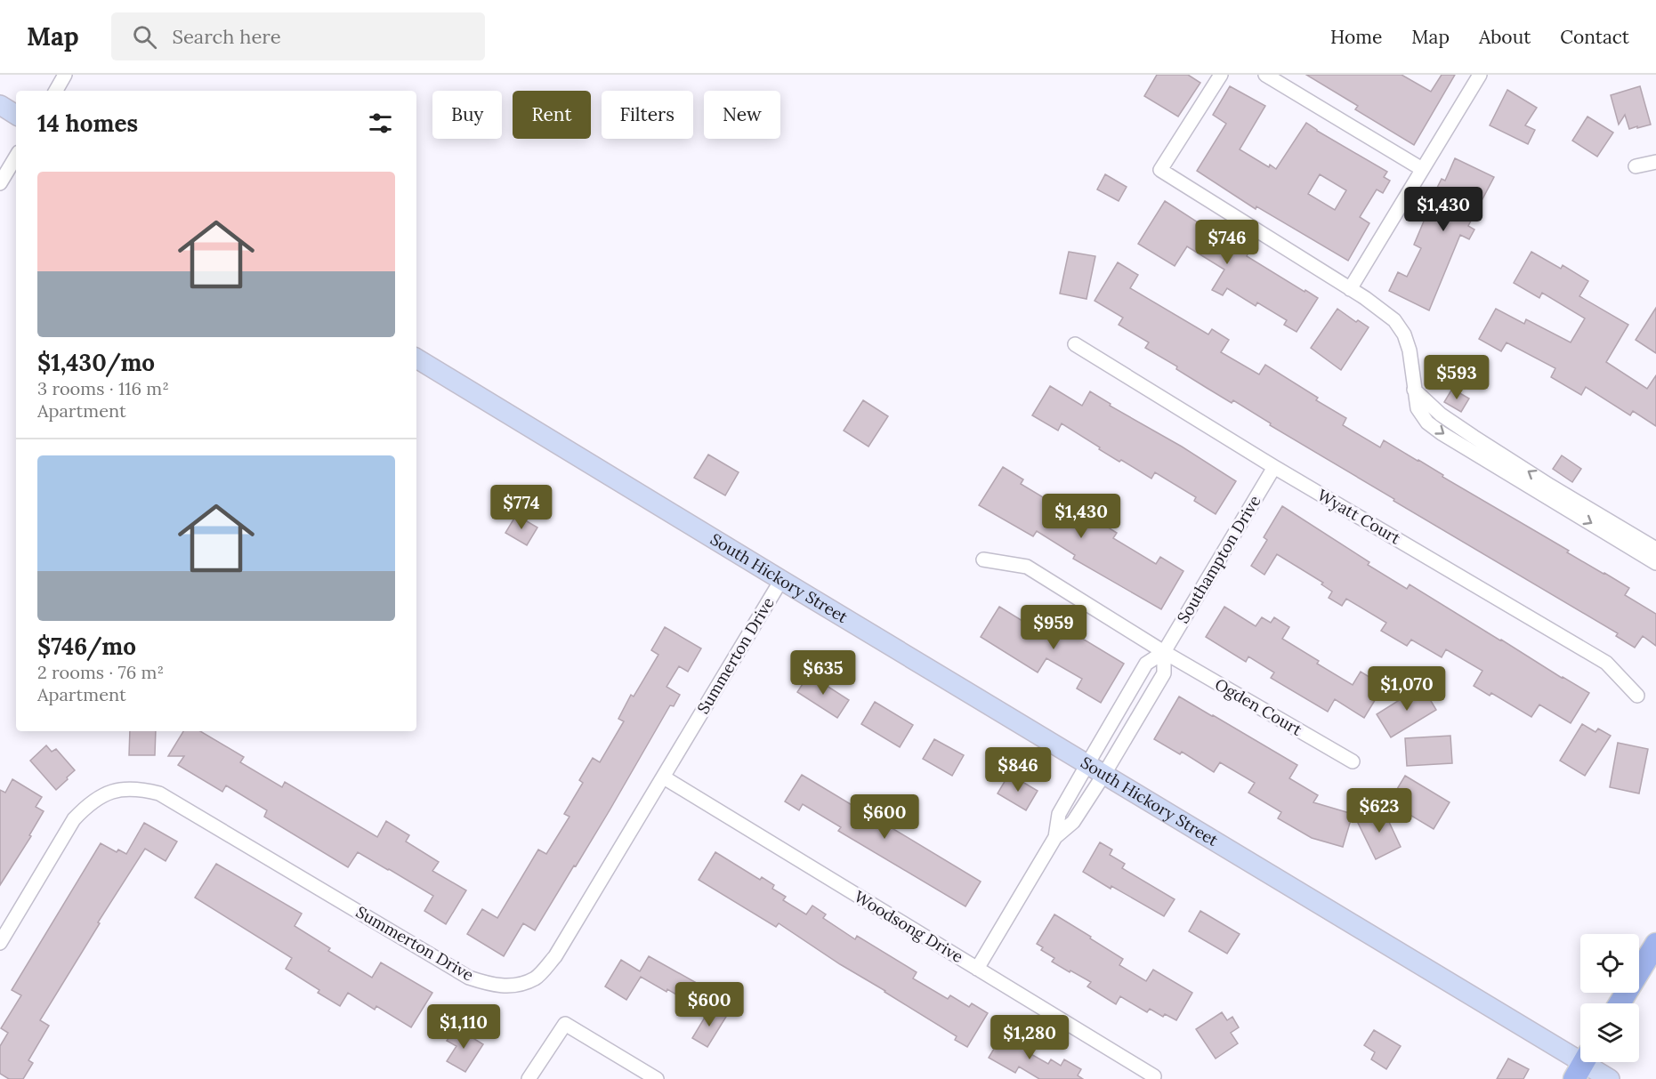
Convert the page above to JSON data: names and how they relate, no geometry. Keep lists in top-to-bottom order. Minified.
{"streets":{"street":["Wyatt Court","Southampton Drive","South Hickory Street","Summerton Drive","Ogden Court","Woodsong Drive"]},"crossings":[["Wyatt Court","Southampton Drive"],["Southampton Drive","South Hickory Street"],["Southampton Drive","Ogden Court"],["South Hickory Street","Summerton Drive"],["Summerton Drive","Woodsong Drive"]],"page":{"header":"Map","search":"Search here","nav":["Home","Map","About","Contact"],"chip":["Buy","Rent","Filters","New"],"heading":"14 homes","list":[{"name":"$1,430/mo","note":"3 rooms · 116 m² · Apartment"},{"name":"$746/mo","note":"2 rooms · 76 m² · Apartment"}],"price":["$1,430","$746","$593","$774","$1,430","$959","$635","$1,070","$846","$623","$600","$600","$1,110","$1,280"]}}
